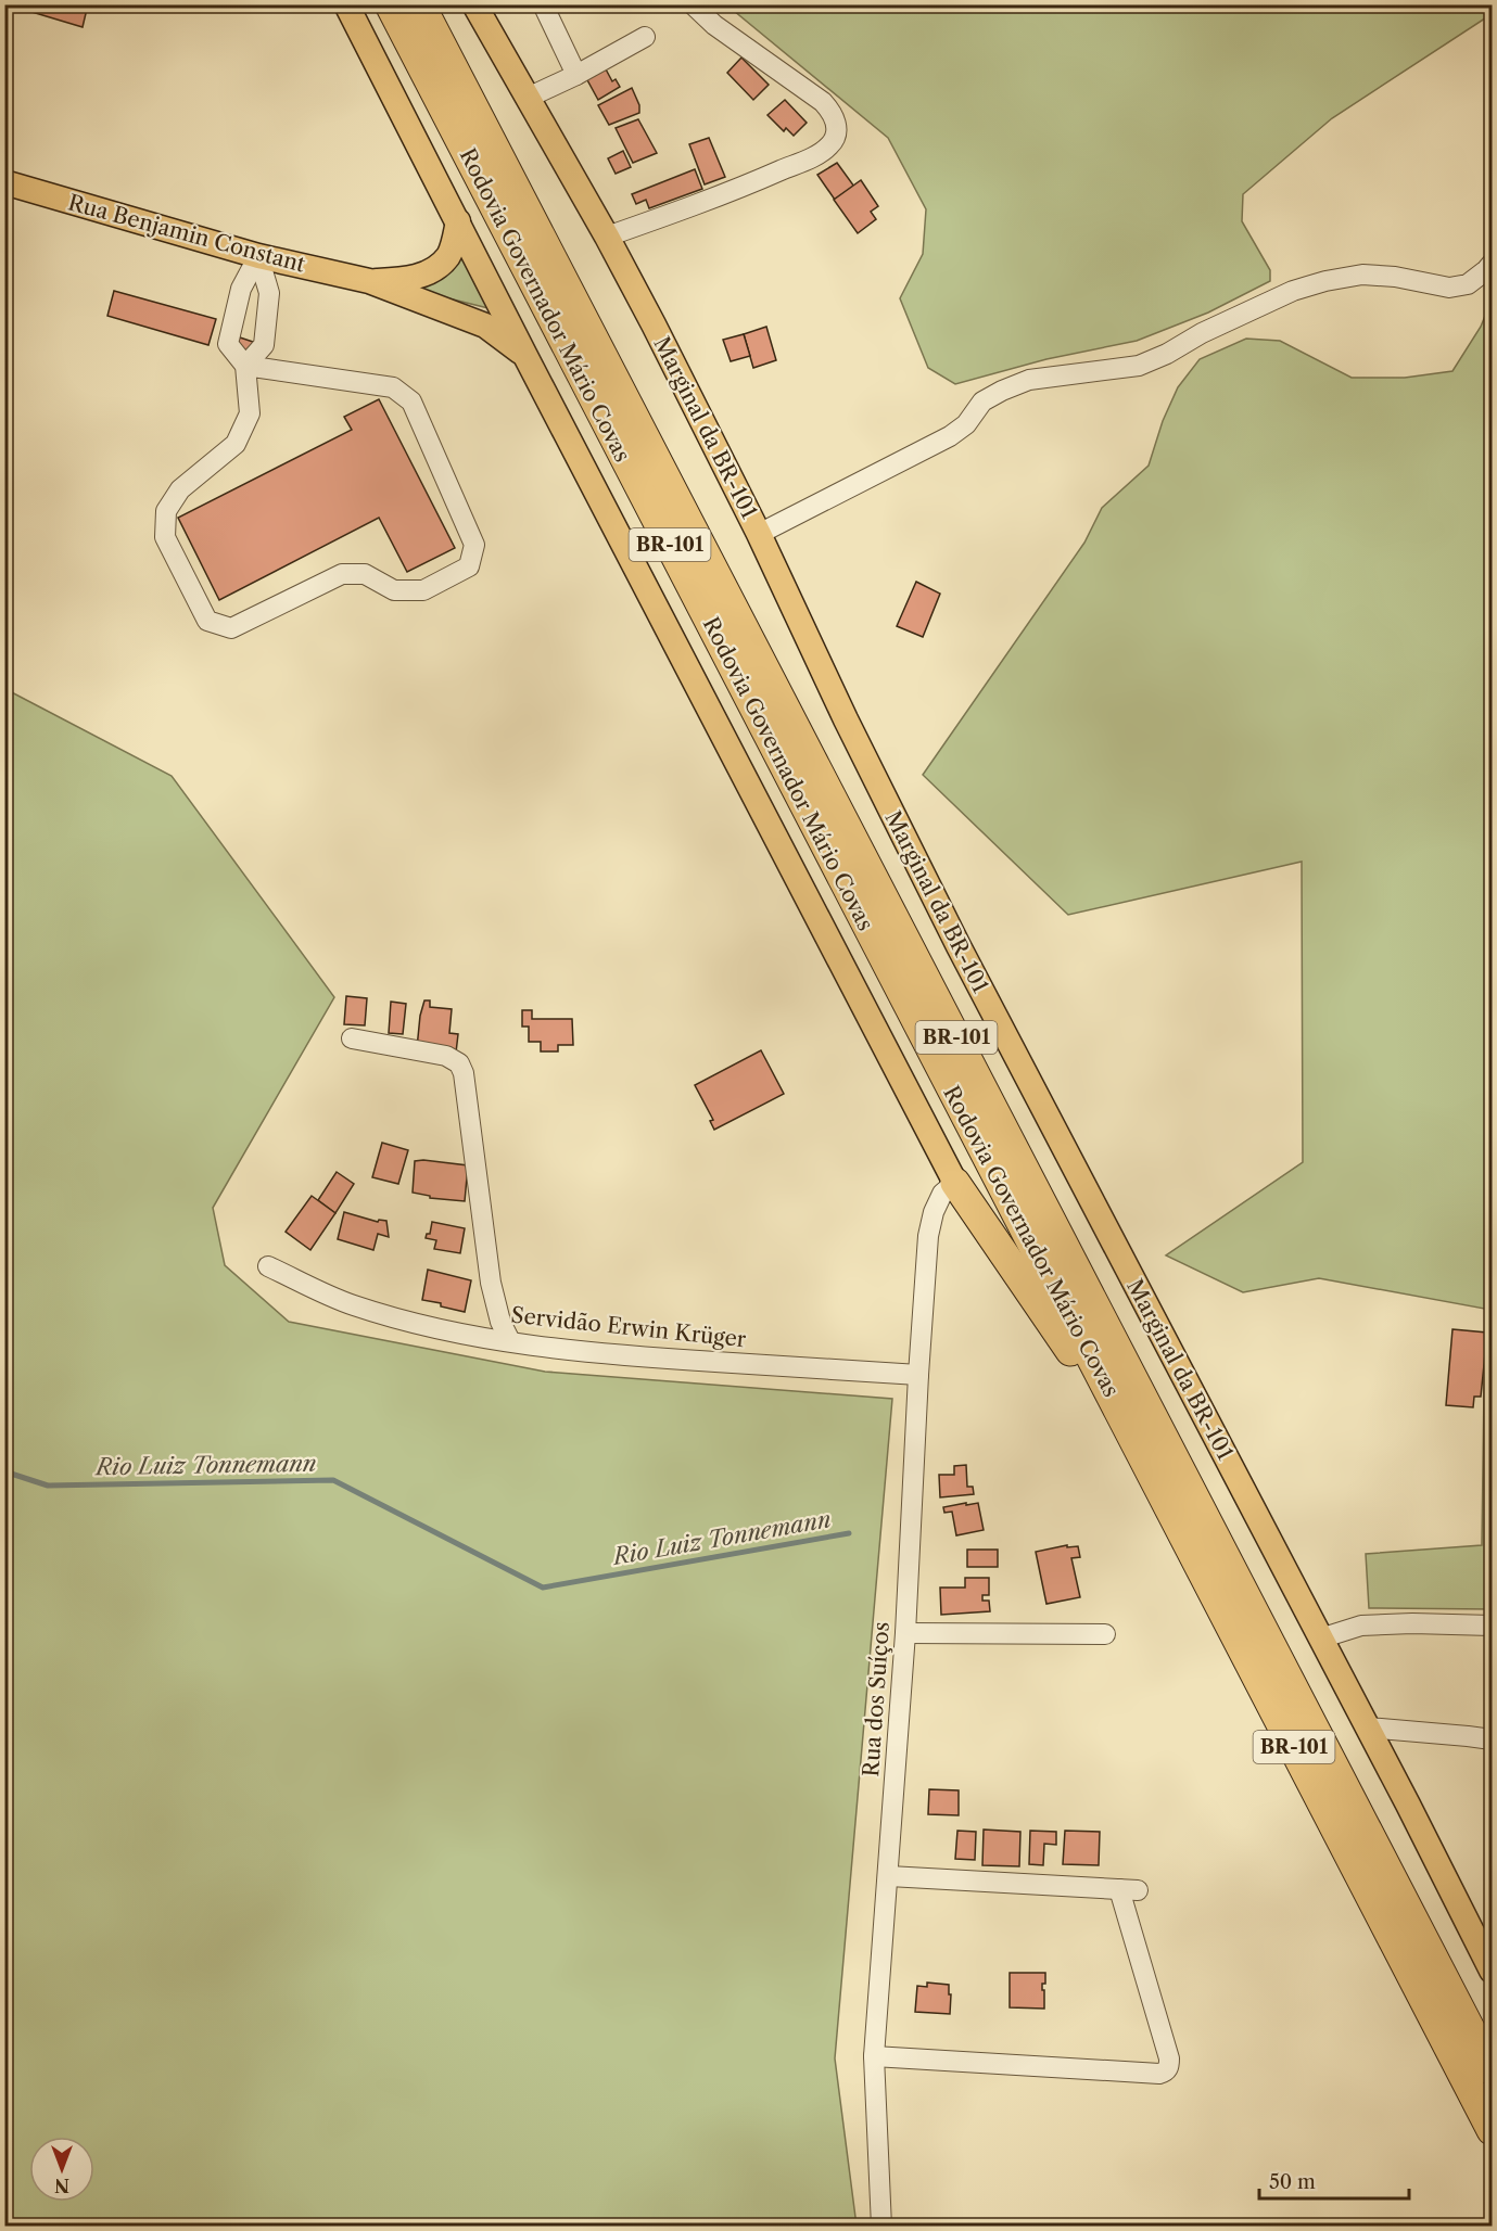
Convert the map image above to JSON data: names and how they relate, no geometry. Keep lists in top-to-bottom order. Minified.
{"streets":{"highway":["Rodovia Governador Mário Covas","BR-101"],"main road":["Rua Benjamin Constant","Marginal da BR-101"],"street":["Servidão Erwin Krüger","Rua dos Suíços"]},"crossings":[["Servidão Erwin Krüger","Rua dos Suíços"]],"water":["Rio Luiz Tonnemann"],"scale_bar":"50 m","north":"bottom"}
